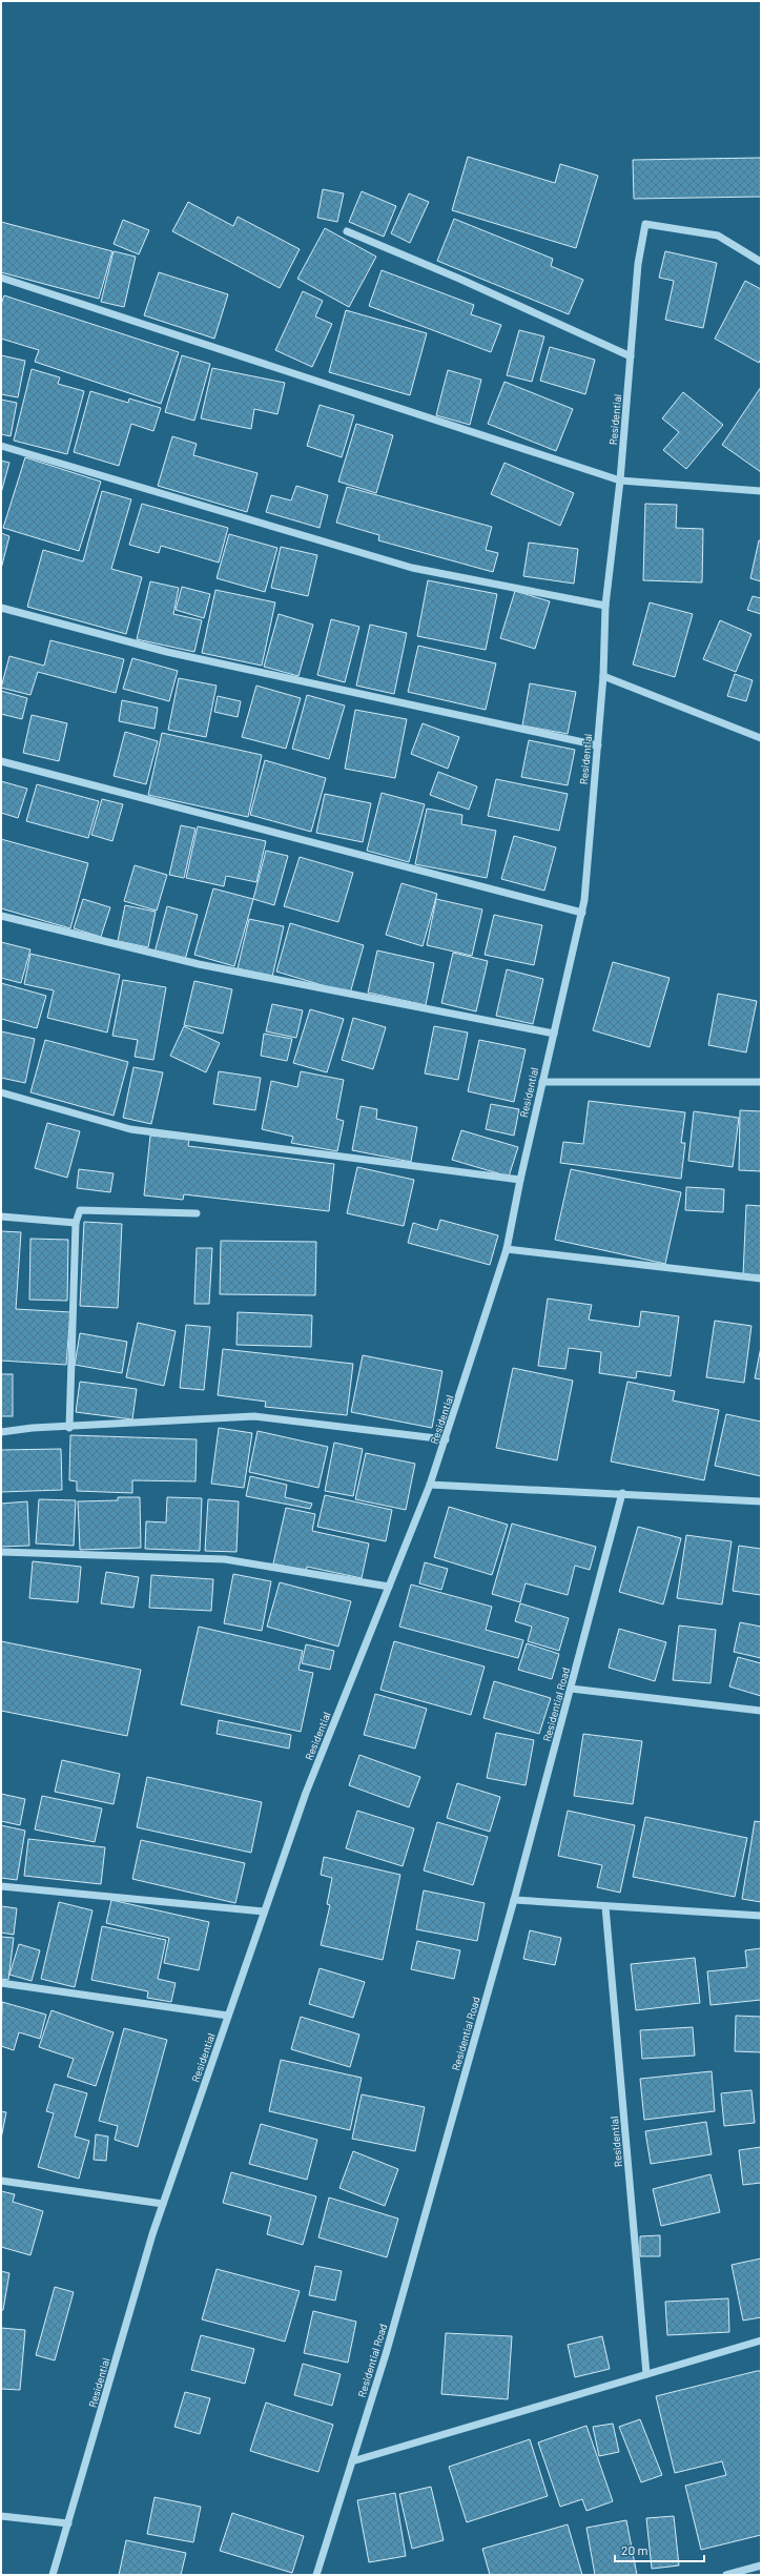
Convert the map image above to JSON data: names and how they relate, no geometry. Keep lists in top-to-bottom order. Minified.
{"streets":{"street":["Residential","Residential Road"]},"scale_bar":"20 m"}
